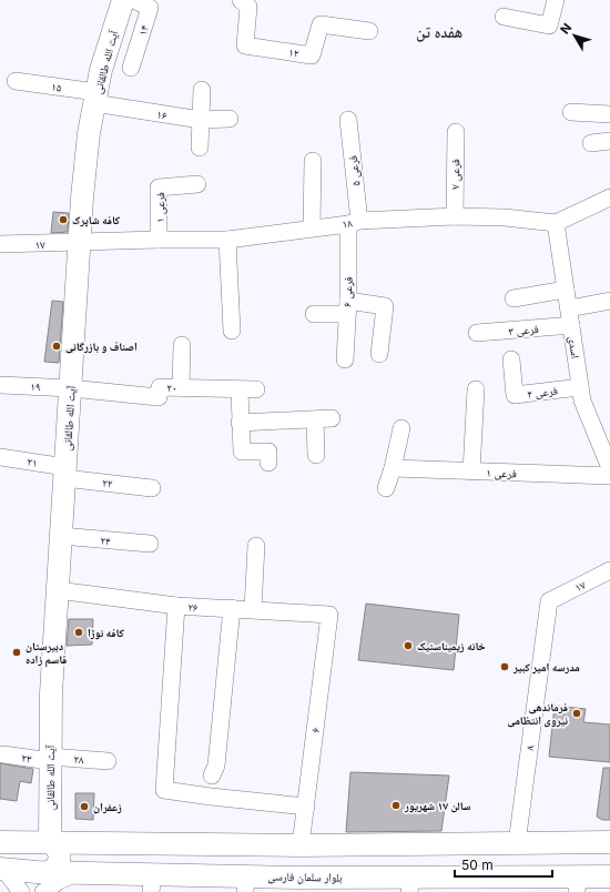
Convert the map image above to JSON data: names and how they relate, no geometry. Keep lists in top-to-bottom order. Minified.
{"streets":{"main road":["آیت الله طالقانی","بلوار سلمان فارسی"],"street":["۱۴","۱۲","۱۵","۱۶","فرعی ۵","فرعی ۷","فرعی ۱","۱۸","۱۷","فرعی ۶","فرعی ۳","اسدی","۱۹","۲۰","فرعی ۲","۲۱","۲۲","۲۴","۲۶","۶","۸","۲۳","۲۸"]},"crossings":[["آیت الله طالقانی","۱۵"],["آیت الله طالقانی","۱۶"],["آیت الله طالقانی","۱۸"],["آیت الله طالقانی","۱۷"],["آیت الله طالقانی","۱۹"],["آیت الله طالقانی","۲۰"],["آیت الله طالقانی","۲۱"],["آیت الله طالقانی","۲۲"],["آیت الله طالقانی","۲۴"],["آیت الله طالقانی","۲۶"],["آیت الله طالقانی","۲۳"],["آیت الله طالقانی","۲۸"],["۱۵","۱۶"],["فرعی ۵","۱۸"],["فرعی ۵","فرعی ۶"],["فرعی ۷","۱۸"],["فرعی ۱","۱۸"],["۱۸","۱۷"],["۱۸","فرعی ۶"],["۱۸","اسدی"],["۱۷","۸"],["فرعی ۳","اسدی"],["اسدی","فرعی ۲"],["۱۹","۲۰"],["۲۱","۲۲"],["۲۶","۶"],["۲۳","۲۸"]],"districts":["هفده تن"],"places":["کافه شاپرک","اصناف و بازرگانی","کافه نوژا","خانه زیمیناستیک","دبیرستان قاسم زاده","مدرسه امیر کبیر","فرماندهی نیروی انتظامی","سالن ۱۷ شهریور","زعفران"],"scale_bar":"50 m","north":"top left"}
